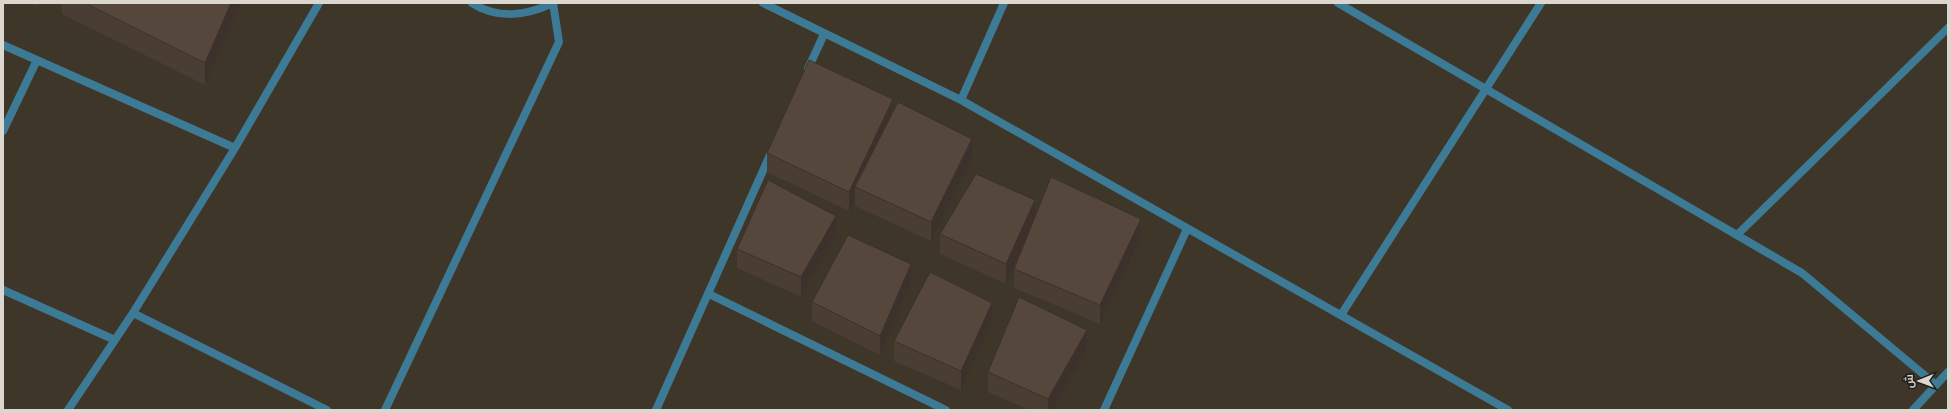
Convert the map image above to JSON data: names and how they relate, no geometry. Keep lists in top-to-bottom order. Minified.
{"north":"left"}
